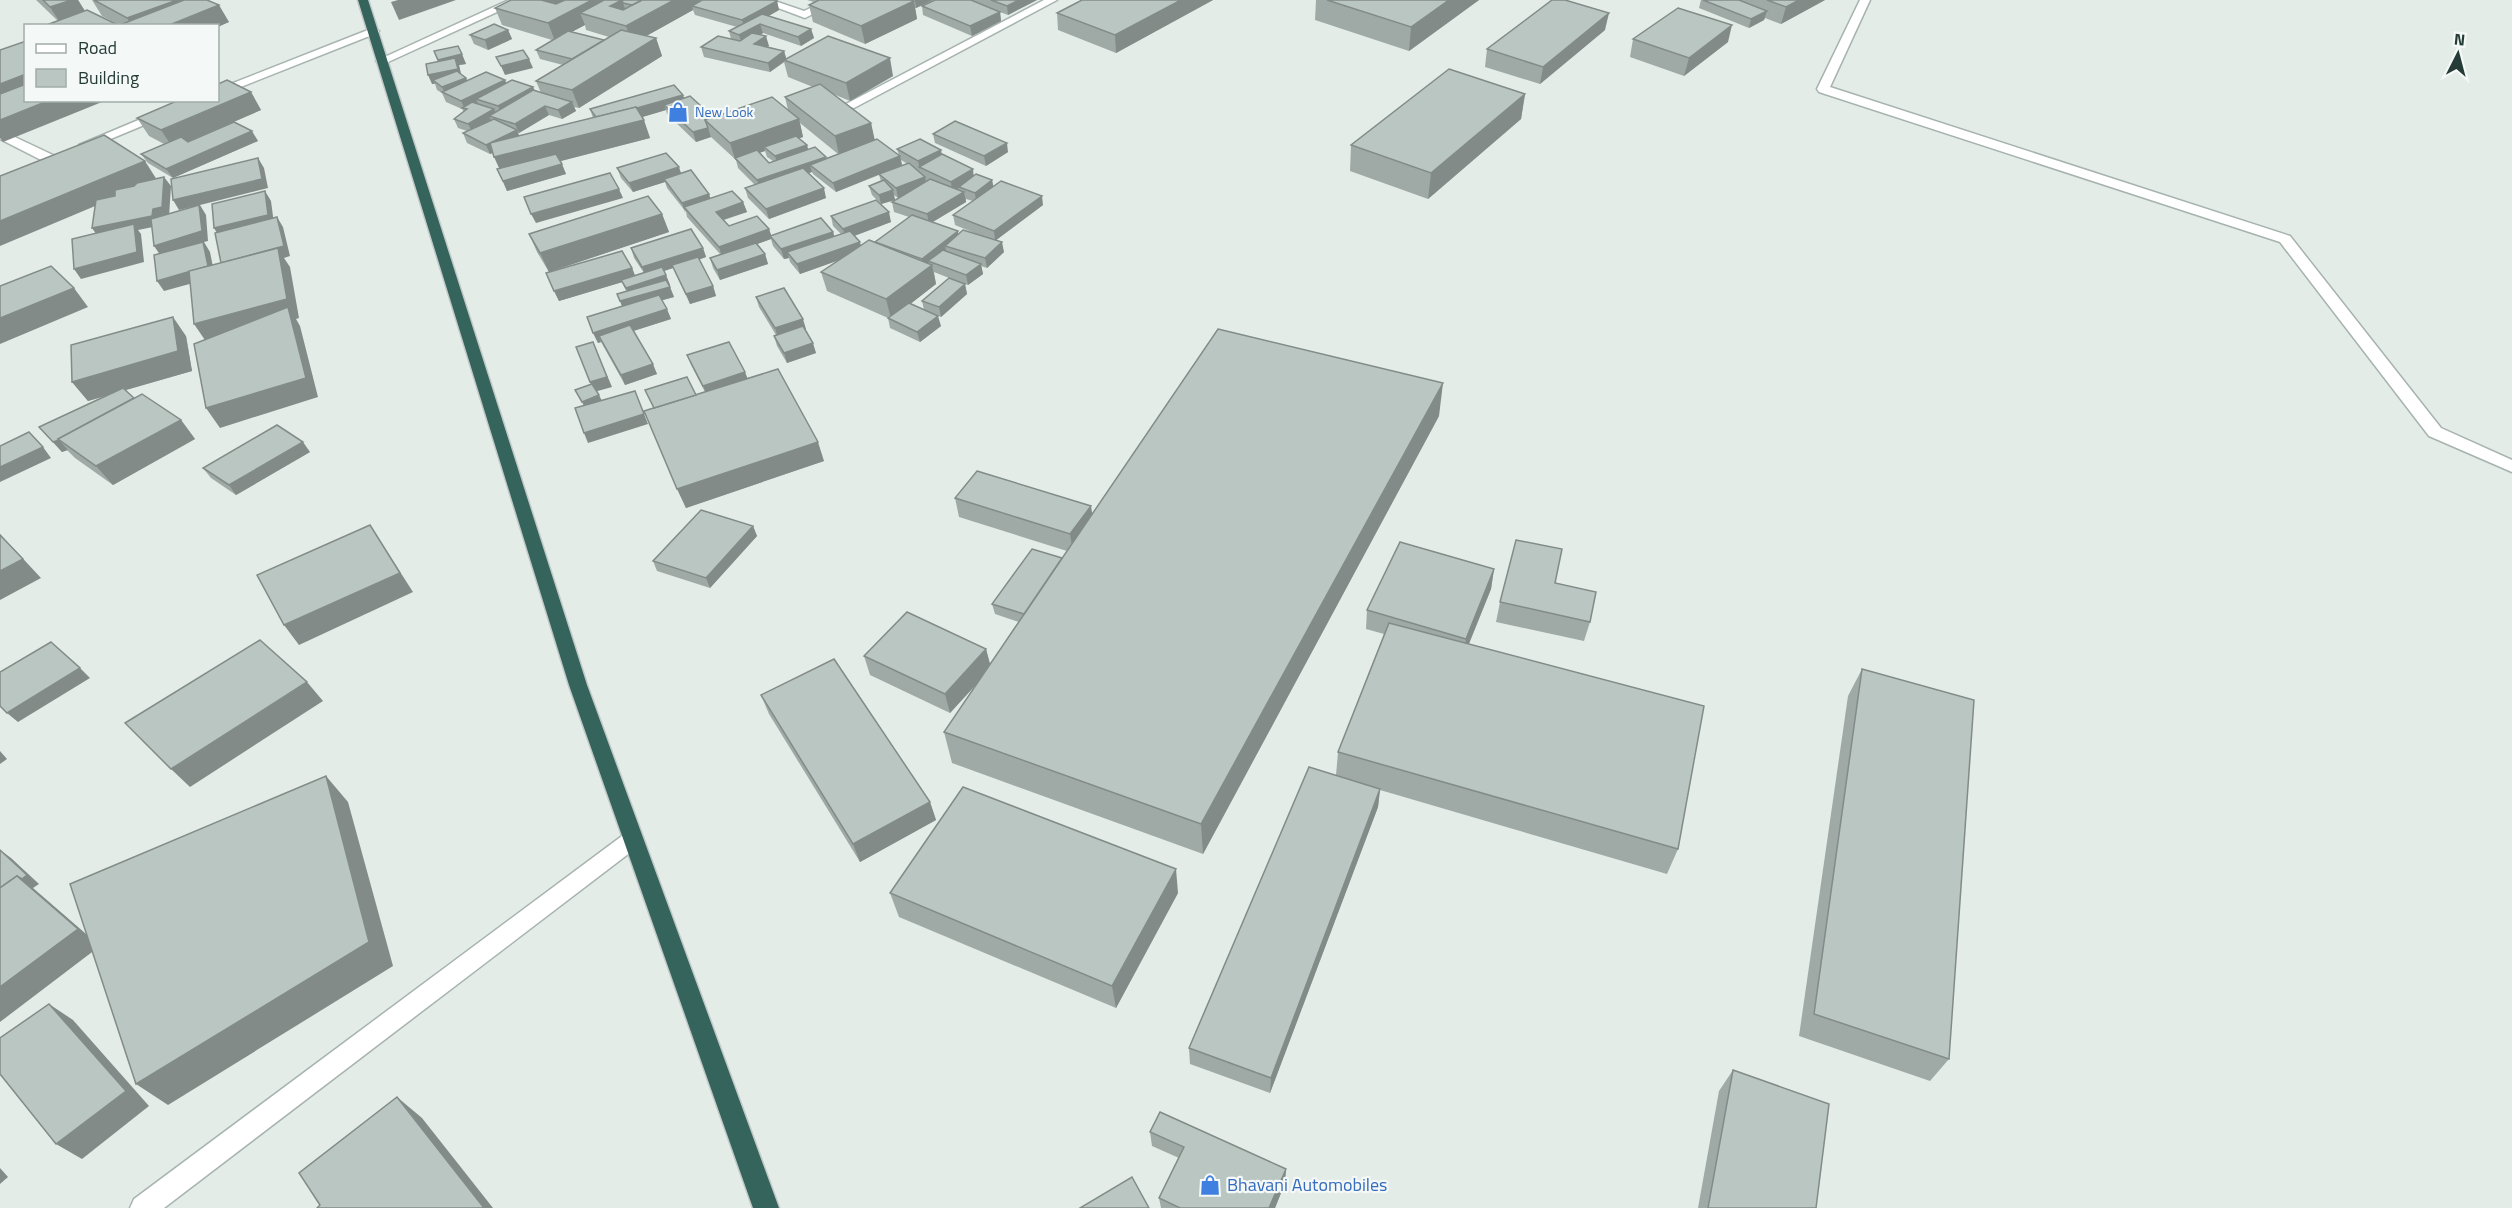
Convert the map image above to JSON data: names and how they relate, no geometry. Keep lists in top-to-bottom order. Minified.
{"places":{"shop":["New Look","Bhavani Automobiles"]},"legend":["Road","Building"],"north":"top"}
